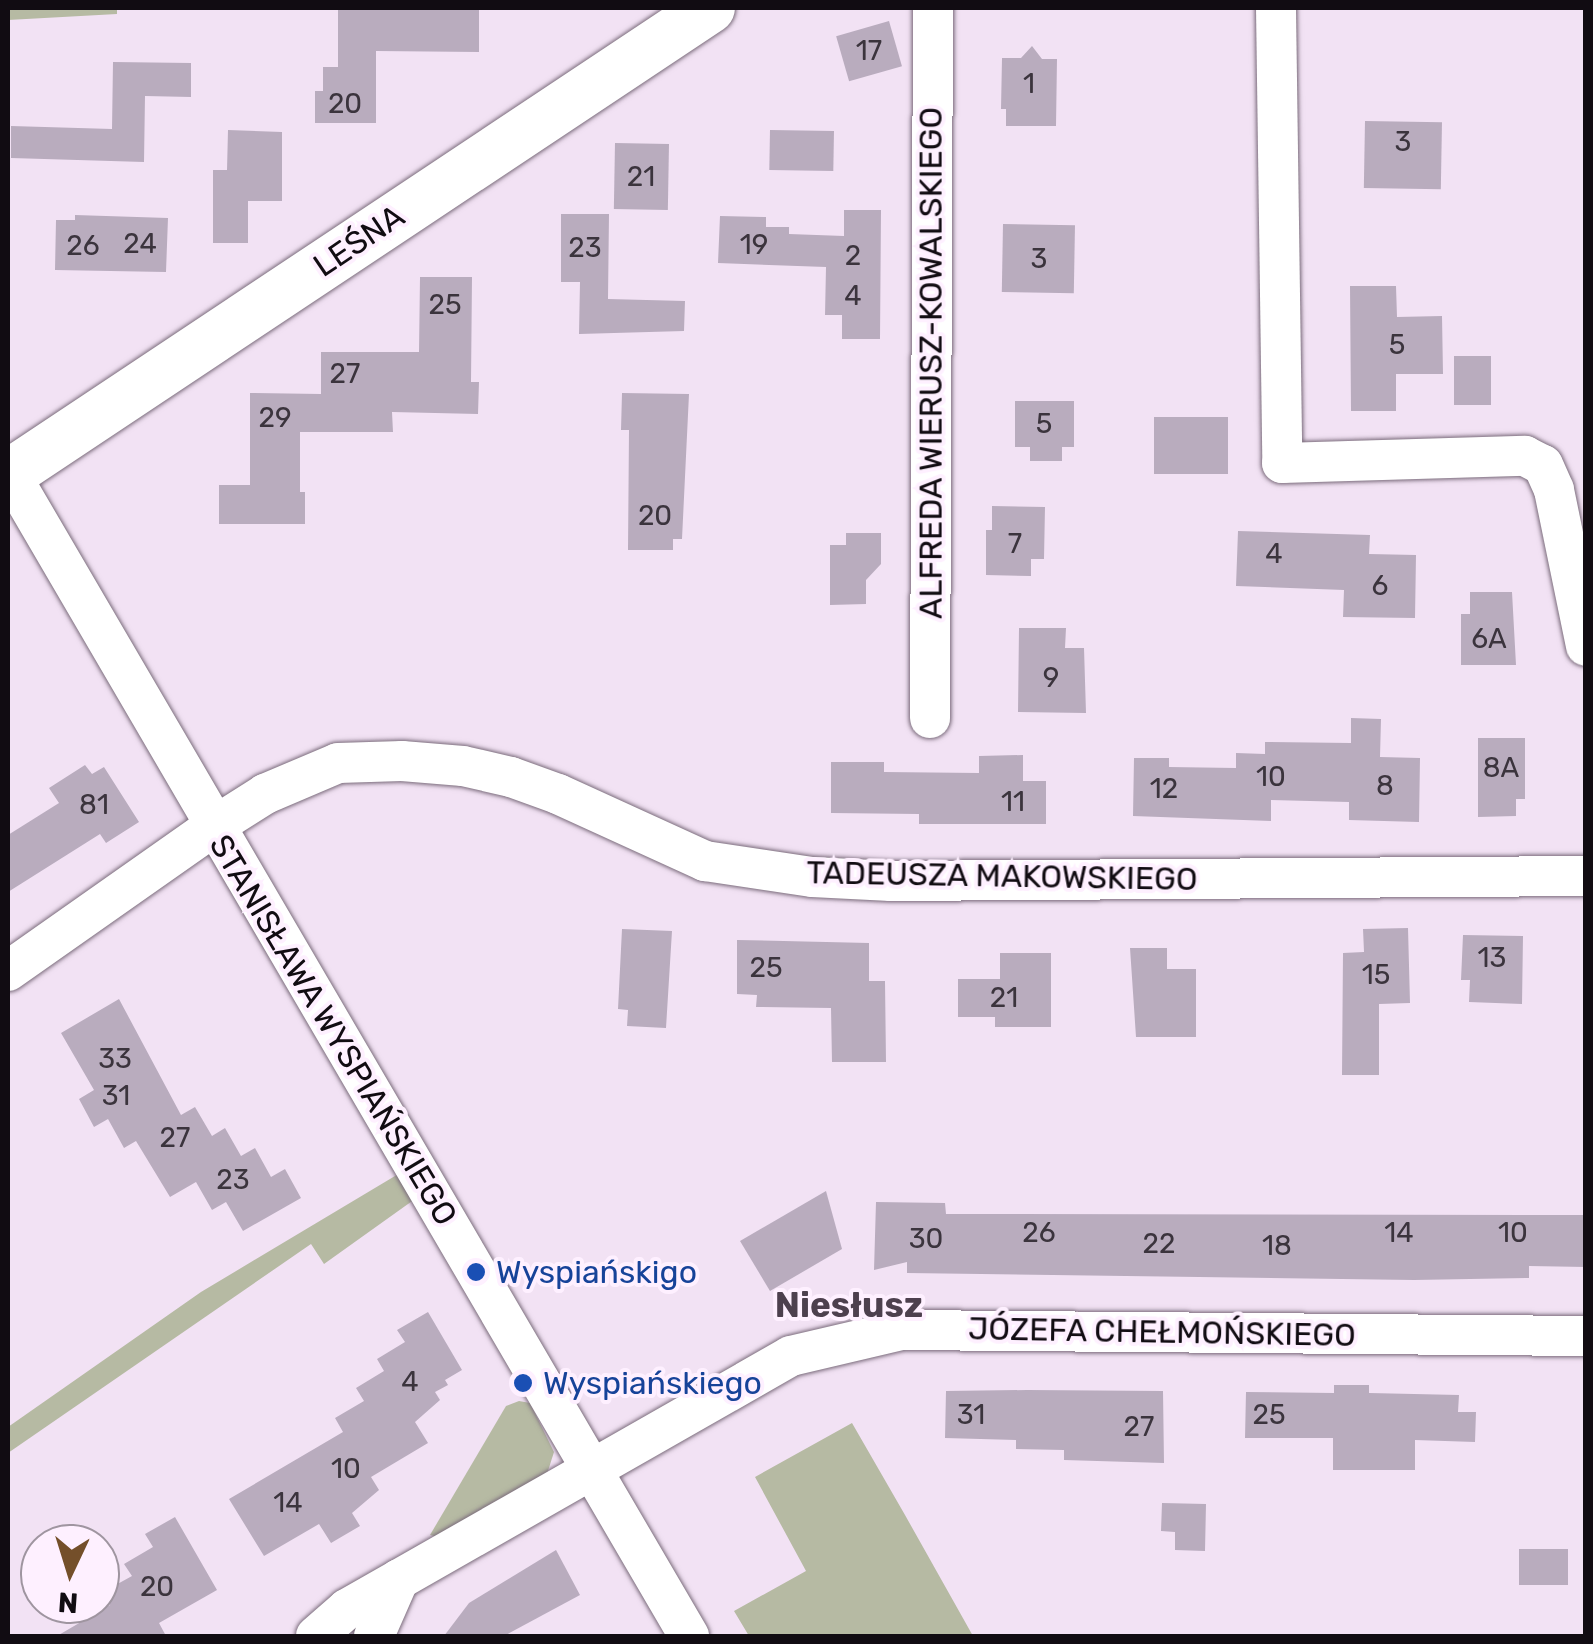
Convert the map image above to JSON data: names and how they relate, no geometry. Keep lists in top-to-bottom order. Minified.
{"streets":{"street":["LEŚNA","ALFREDA WIERUSZ-KOWALSKIEGO","TADEUSZA MAKOWSKIEGO","STANISŁAWA WYSPIAŃSKIEGO","JÓZEFA CHEŁMOŃSKIEGO"]},"crossings":[["LEŚNA","STANISŁAWA WYSPIAŃSKIEGO"],["TADEUSZA MAKOWSKIEGO","STANISŁAWA WYSPIAŃSKIEGO"],["STANISŁAWA WYSPIAŃSKIEGO","JÓZEFA CHEŁMOŃSKIEGO"]],"districts":["Niesłusz"],"places":["Wyspiańskigo","Wyspiańskiego"],"house_numbers":["17","1","20","3","21","24","19","26","23","2","3","4","25","5","27","29","5","20","7","4","6","6A","9","8A","10","8","12","11","81","13","25","15","21","33","31","27","23","26","14","10","30","22","18","4","31","25","27","10","14","20"],"north":"bottom"}
